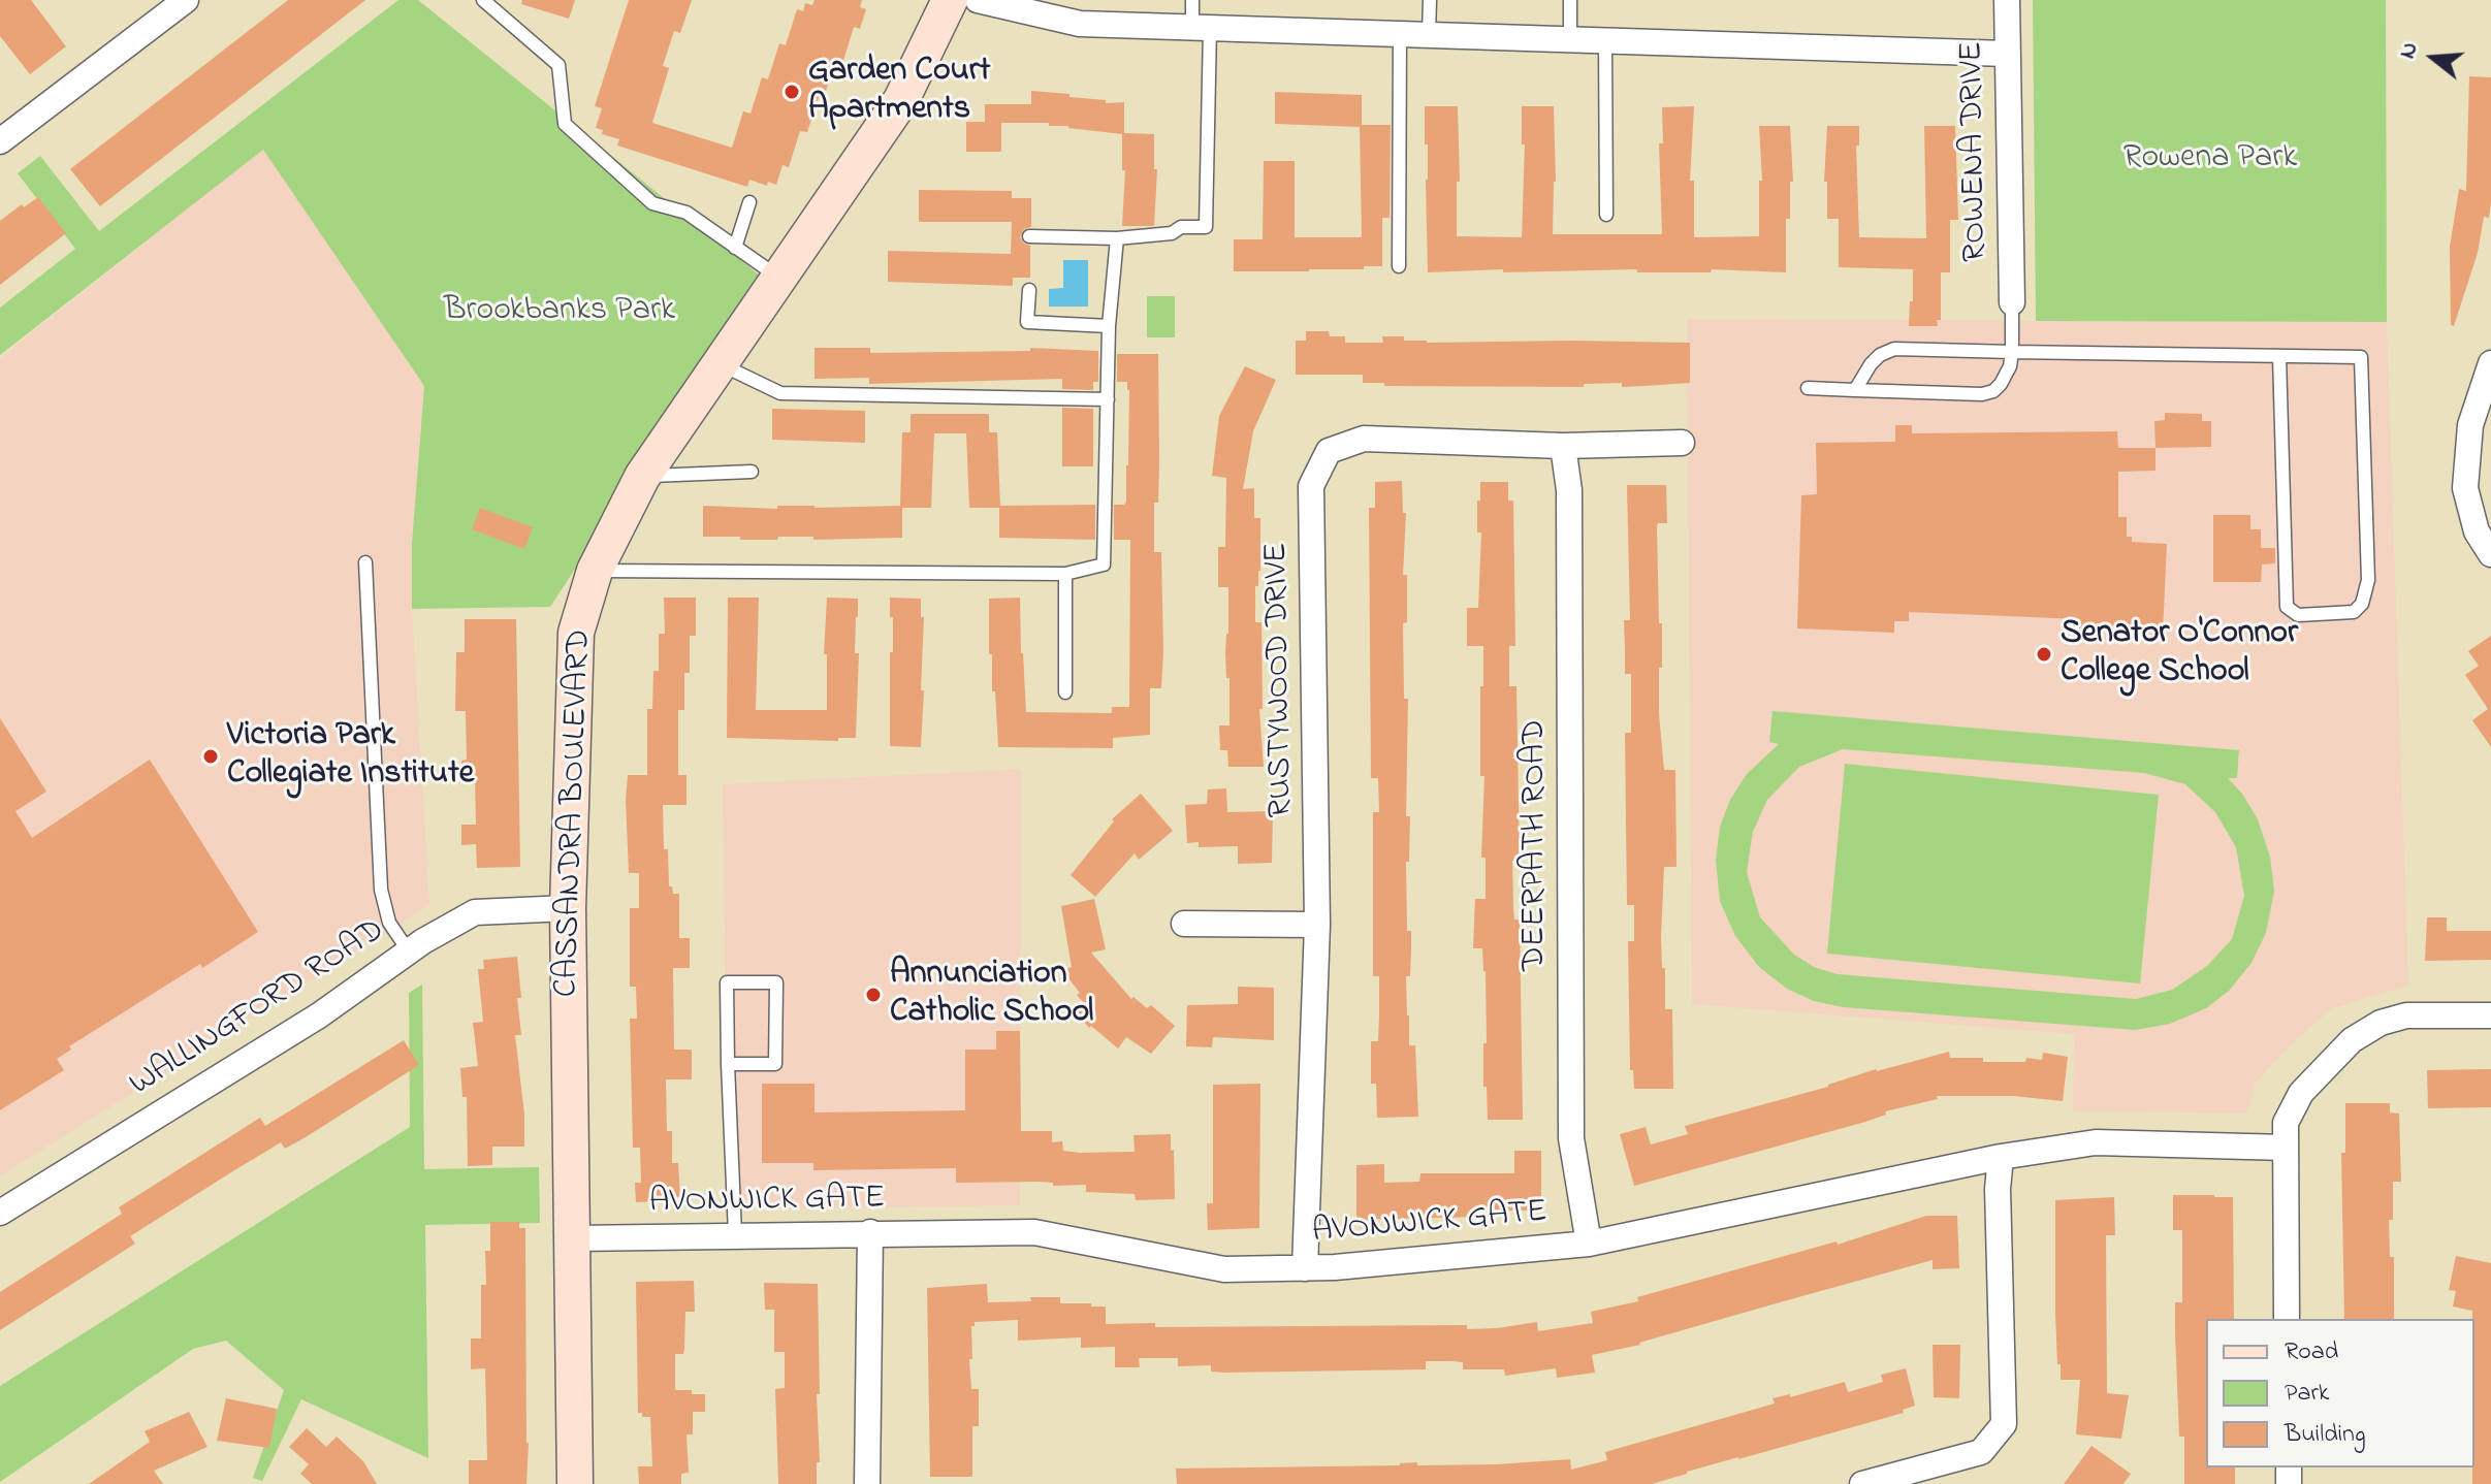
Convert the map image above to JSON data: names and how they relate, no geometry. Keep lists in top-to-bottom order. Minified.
{"streets":{"street":["ROWENA DRIVE","RUSTYWOOD DRIVE","CASSANDRA BOULEVARD","DEERPATH ROAD","WALLINGFORD ROAD","AVONWICK GATE"]},"crossings":[["RUSTYWOOD DRIVE","DEERPATH ROAD"],["RUSTYWOOD DRIVE","AVONWICK GATE"],["CASSANDRA BOULEVARD","WALLINGFORD ROAD"],["CASSANDRA BOULEVARD","AVONWICK GATE"],["DEERPATH ROAD","AVONWICK GATE"]],"parks":["Rowena Park","Brookbanks Park"],"places":["Garden Court Apartments","Senator O'Connor College School","Victoria Park Collegiate Institute","Annunciation Catholic School"],"legend":["Road","Park","Building"],"north":"left"}
